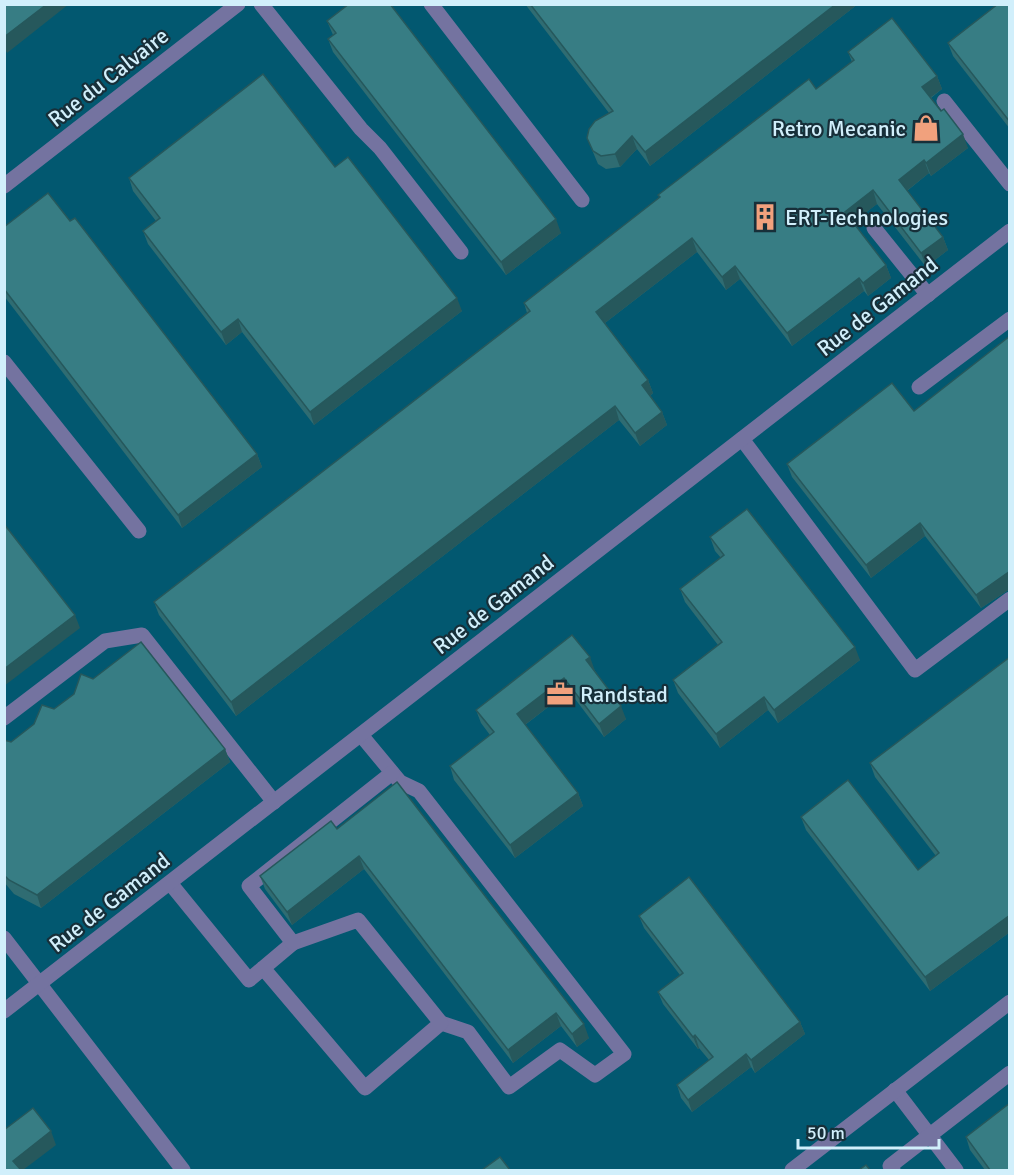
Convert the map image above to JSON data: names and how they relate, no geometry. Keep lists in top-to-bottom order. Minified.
{"streets":{"street":["Rue du Calvaire","Rue de Gamand"]},"places":{"shop":["Retro Mecanic"],"building":["ERT-Technologies"],"office":["Randstad"]},"scale_bar":"50 m"}
